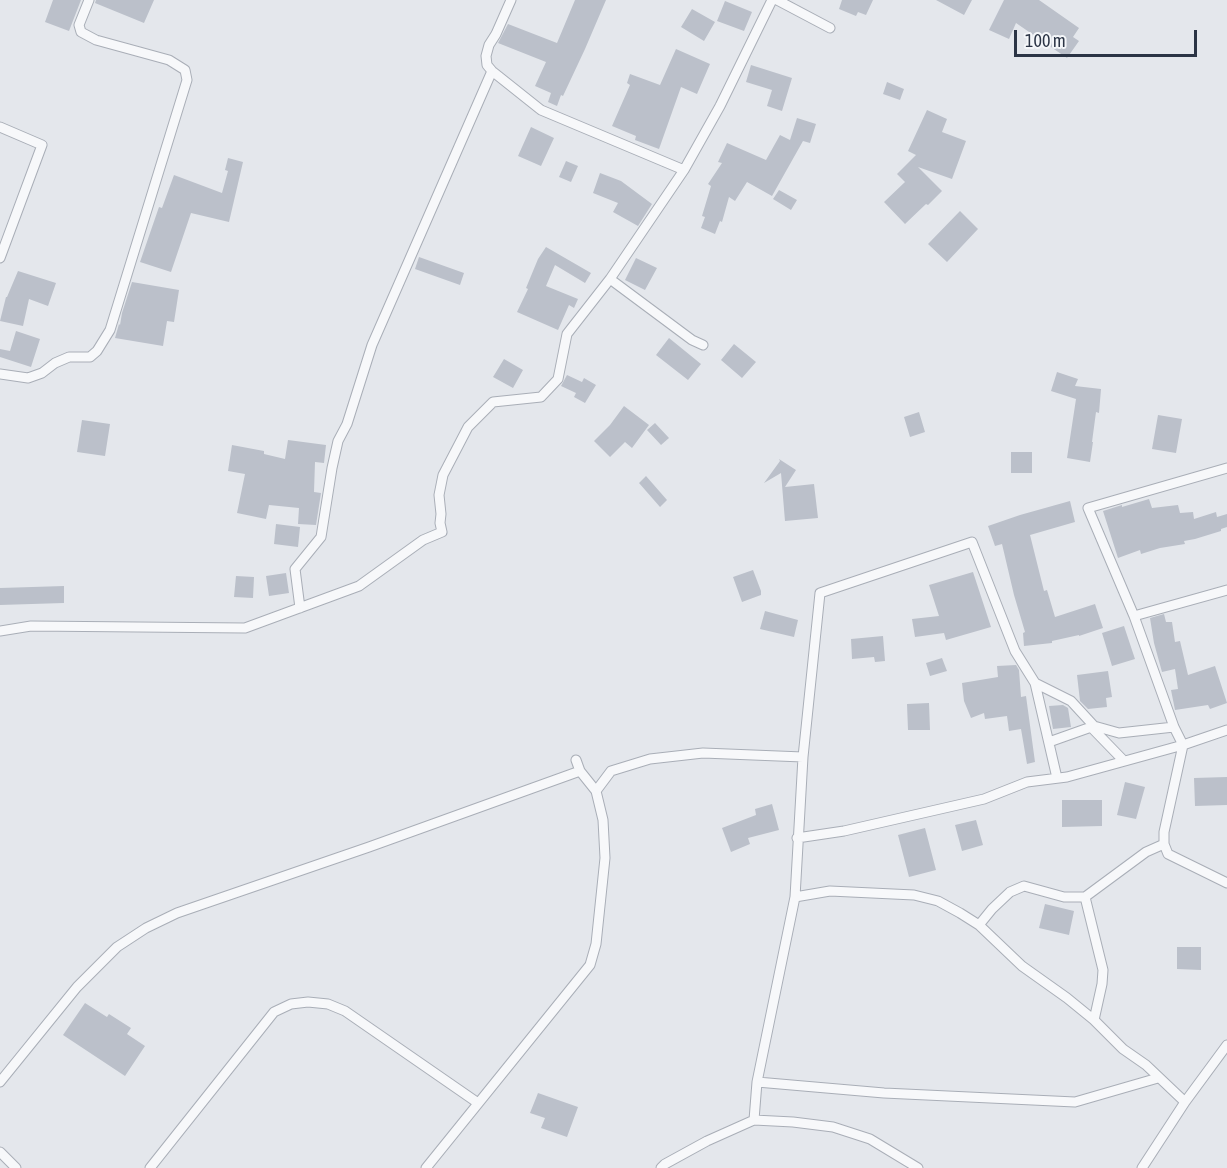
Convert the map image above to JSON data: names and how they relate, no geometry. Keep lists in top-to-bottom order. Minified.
{"scale_bar":"100 m"}
